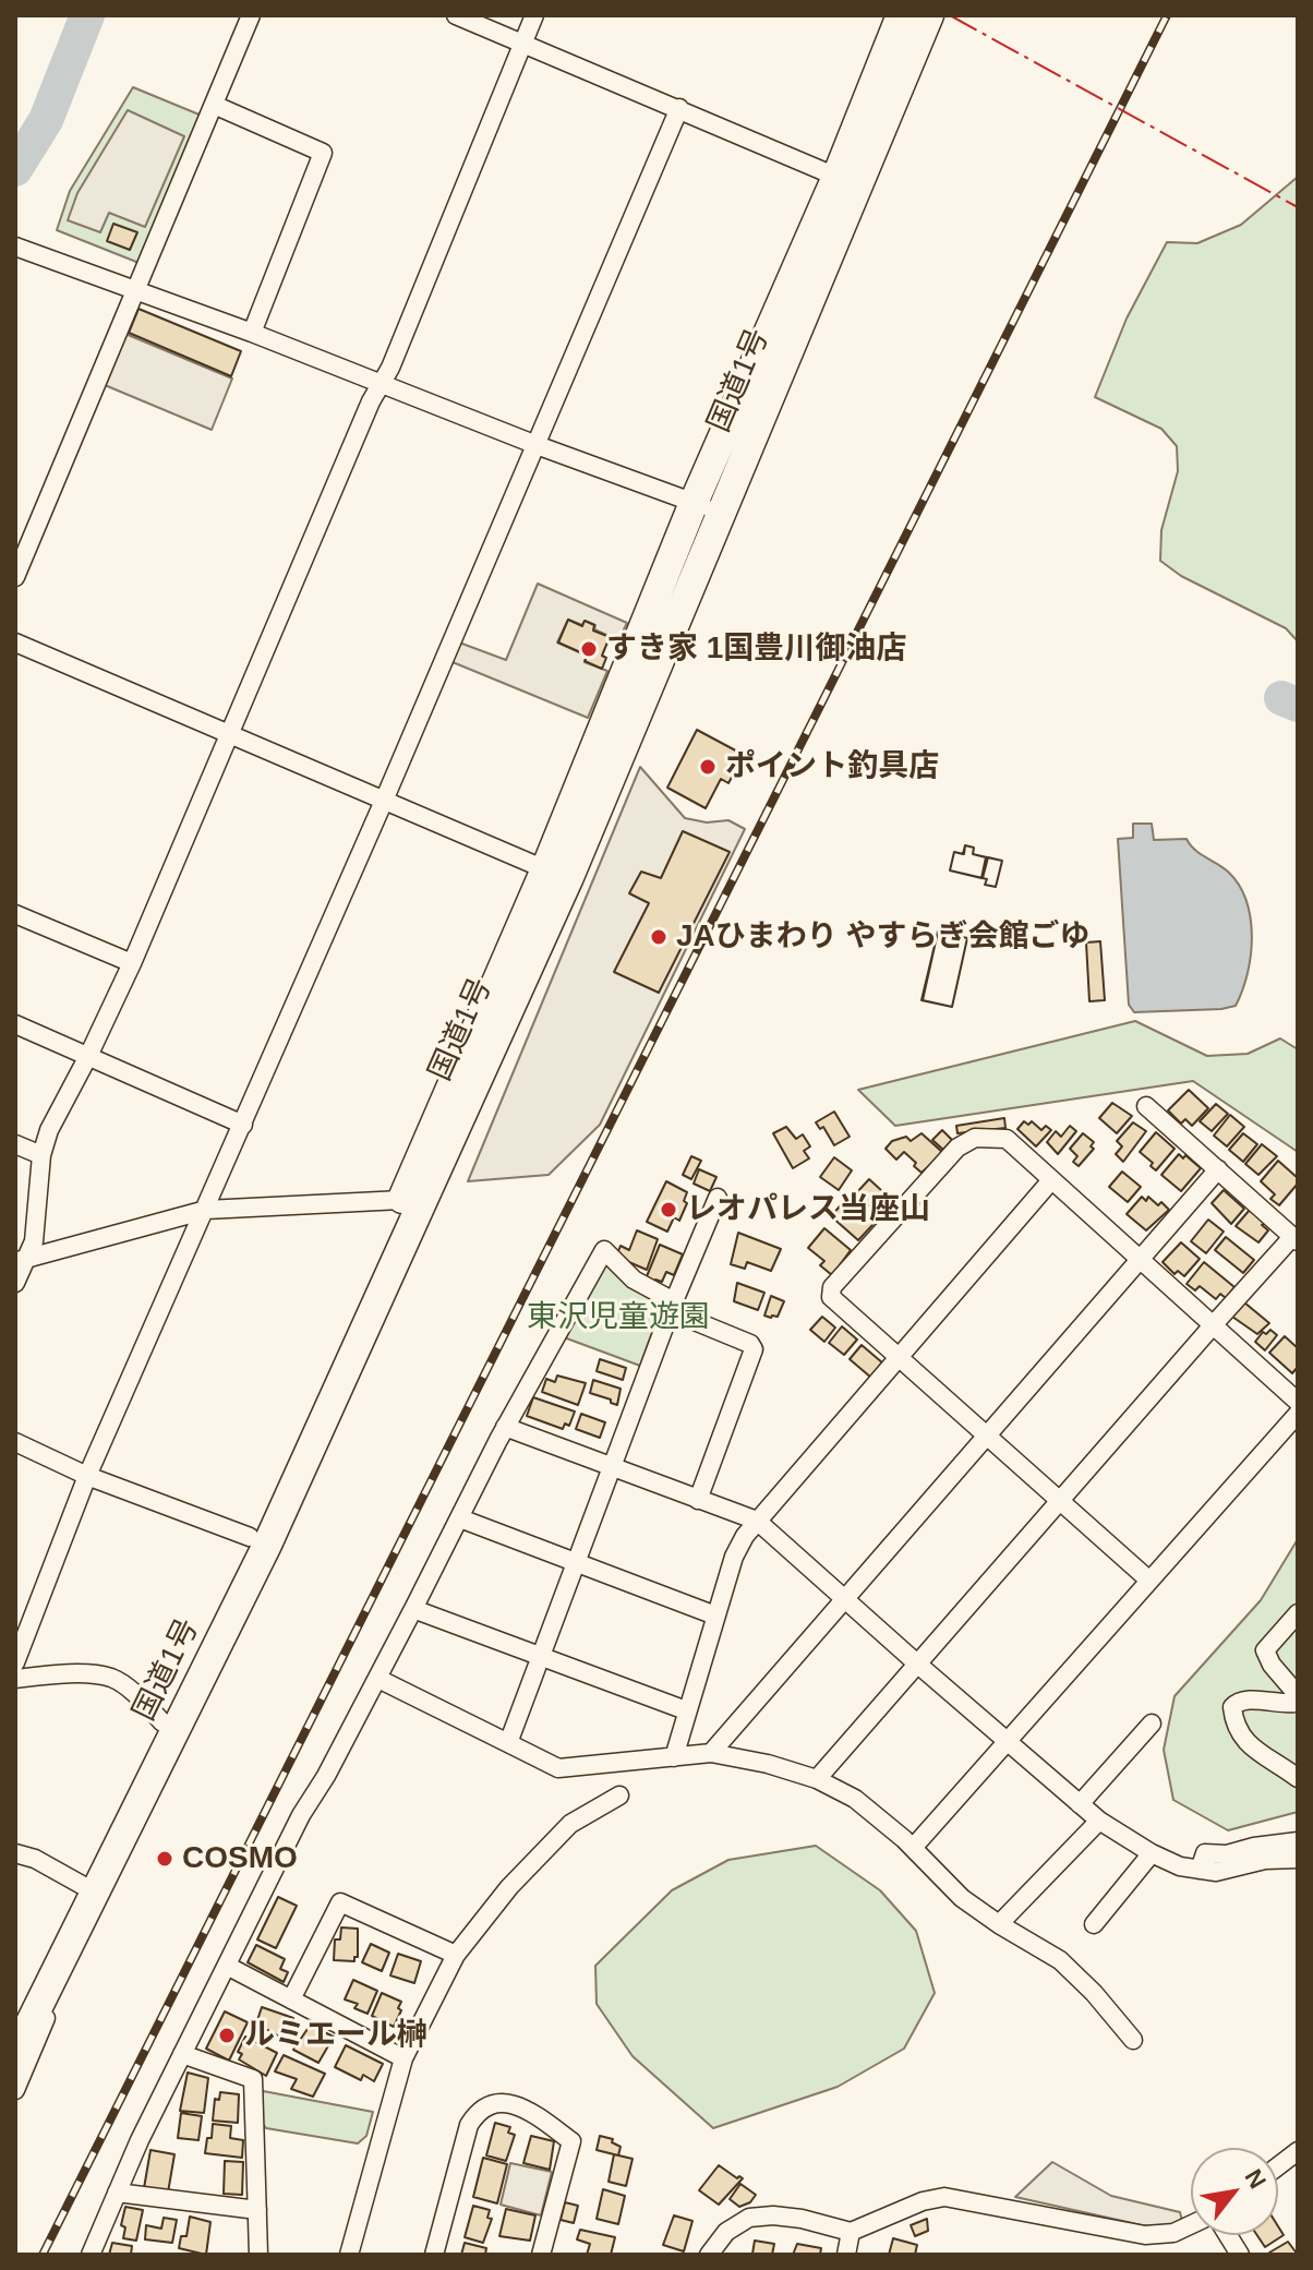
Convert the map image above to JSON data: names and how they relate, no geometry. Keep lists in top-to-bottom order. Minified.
{"streets":{"highway":["国道1号"]},"parks":["東沢児童遊園"],"places":["すき家 1国豊川御油店","ポイント釣具店","JAひまわり やすらぎ会館ごゆ","レオパレス当座山","COSMO","ルミエール榊"],"north":"top right"}
